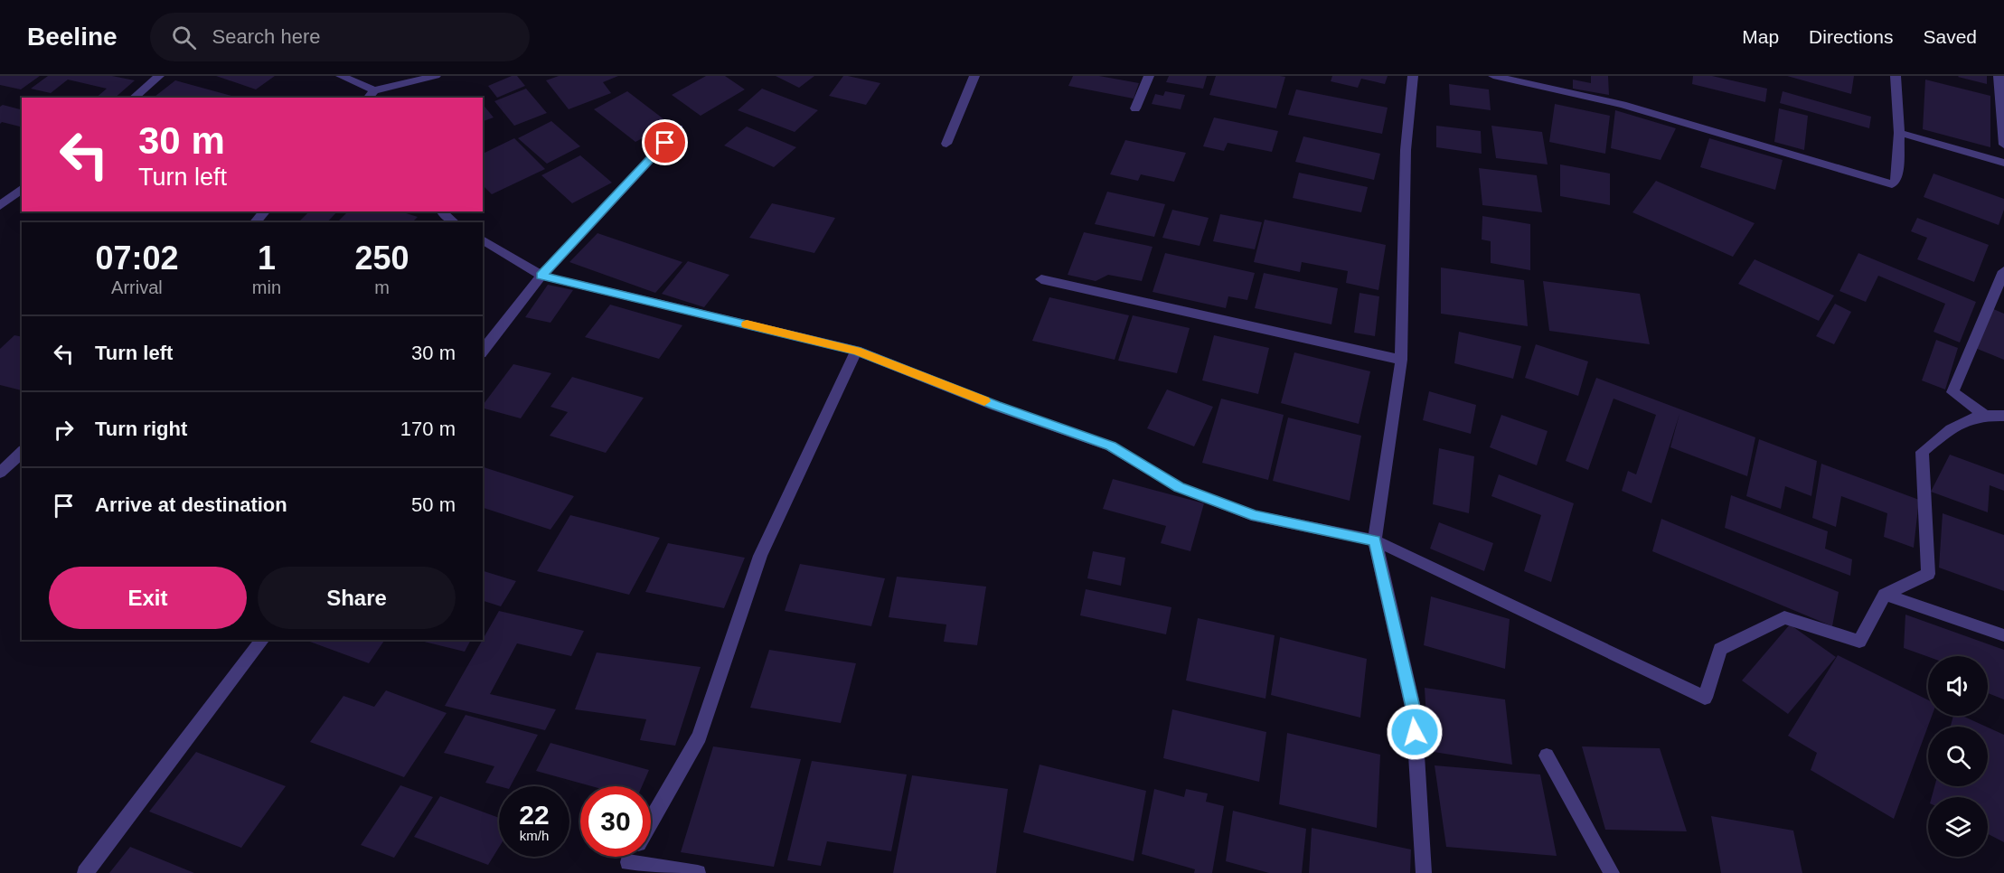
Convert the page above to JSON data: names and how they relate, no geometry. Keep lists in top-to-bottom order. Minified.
{"page":{"header":"Beeline","search":"Search here","nav":["Map","Directions","Saved"],"turn":["30 m","Turn left"],"eta":["07:02","Arrival","1","min","250","m"],"list":[{"name":"Turn left","value":"30 m"},{"name":"Turn right","value":"170 m"},{"name":"Arrive at destination","value":"50 m"}],"buttons":["Exit","Share"],"speed":"22 km/h","limit":"30"}}
